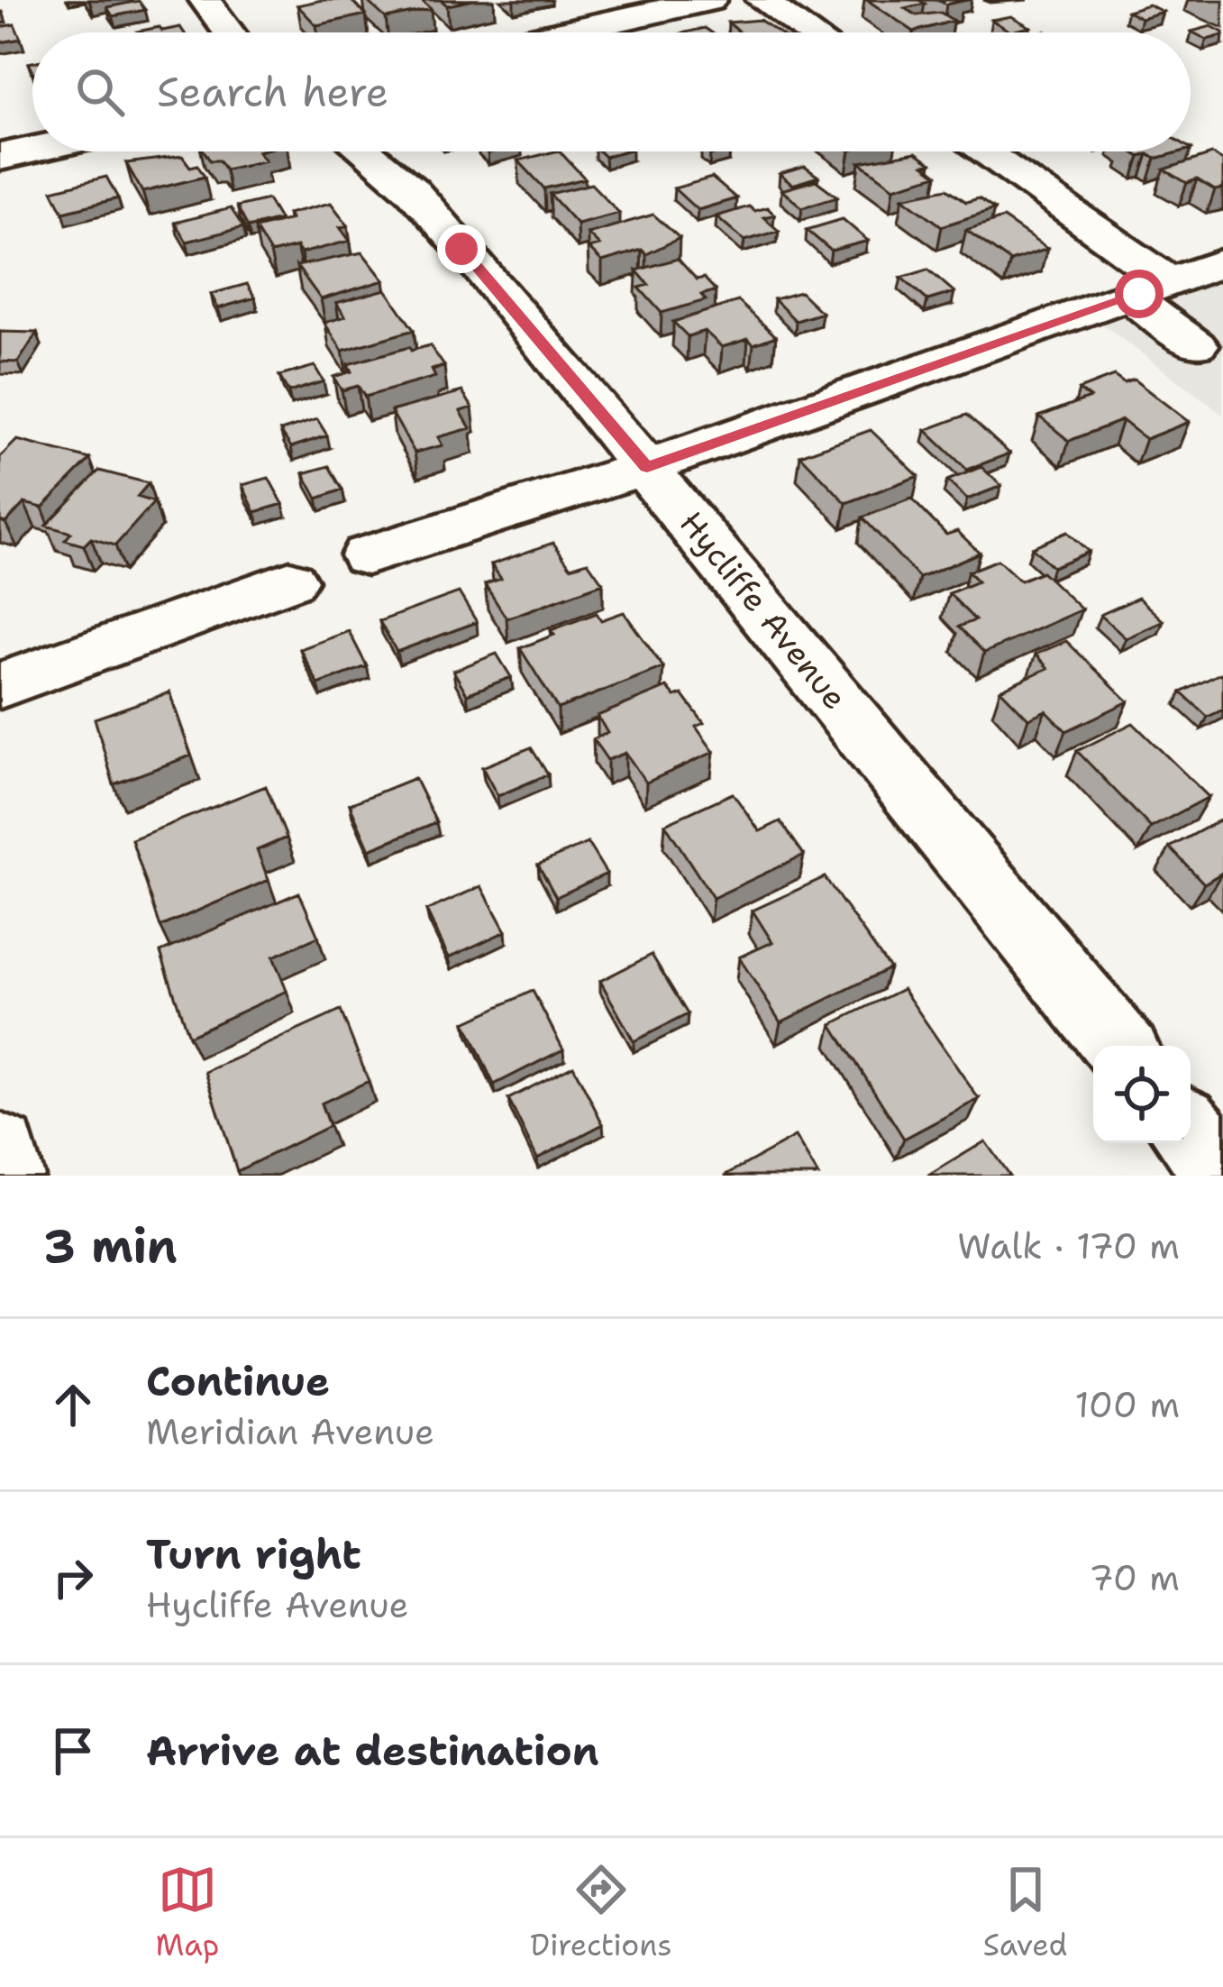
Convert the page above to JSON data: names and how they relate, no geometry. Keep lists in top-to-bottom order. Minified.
{"streets":{"street":["Hycliffe Avenue"]},"page":{"search":"Search here","heading":["3 min","Walk · 170 m"],"list":[["Continue","Meridian Avenue","100 m"],["Turn right","Hycliffe Avenue","70 m"],"Arrive at destination"],"nav":["Map","Directions","Saved"]}}
